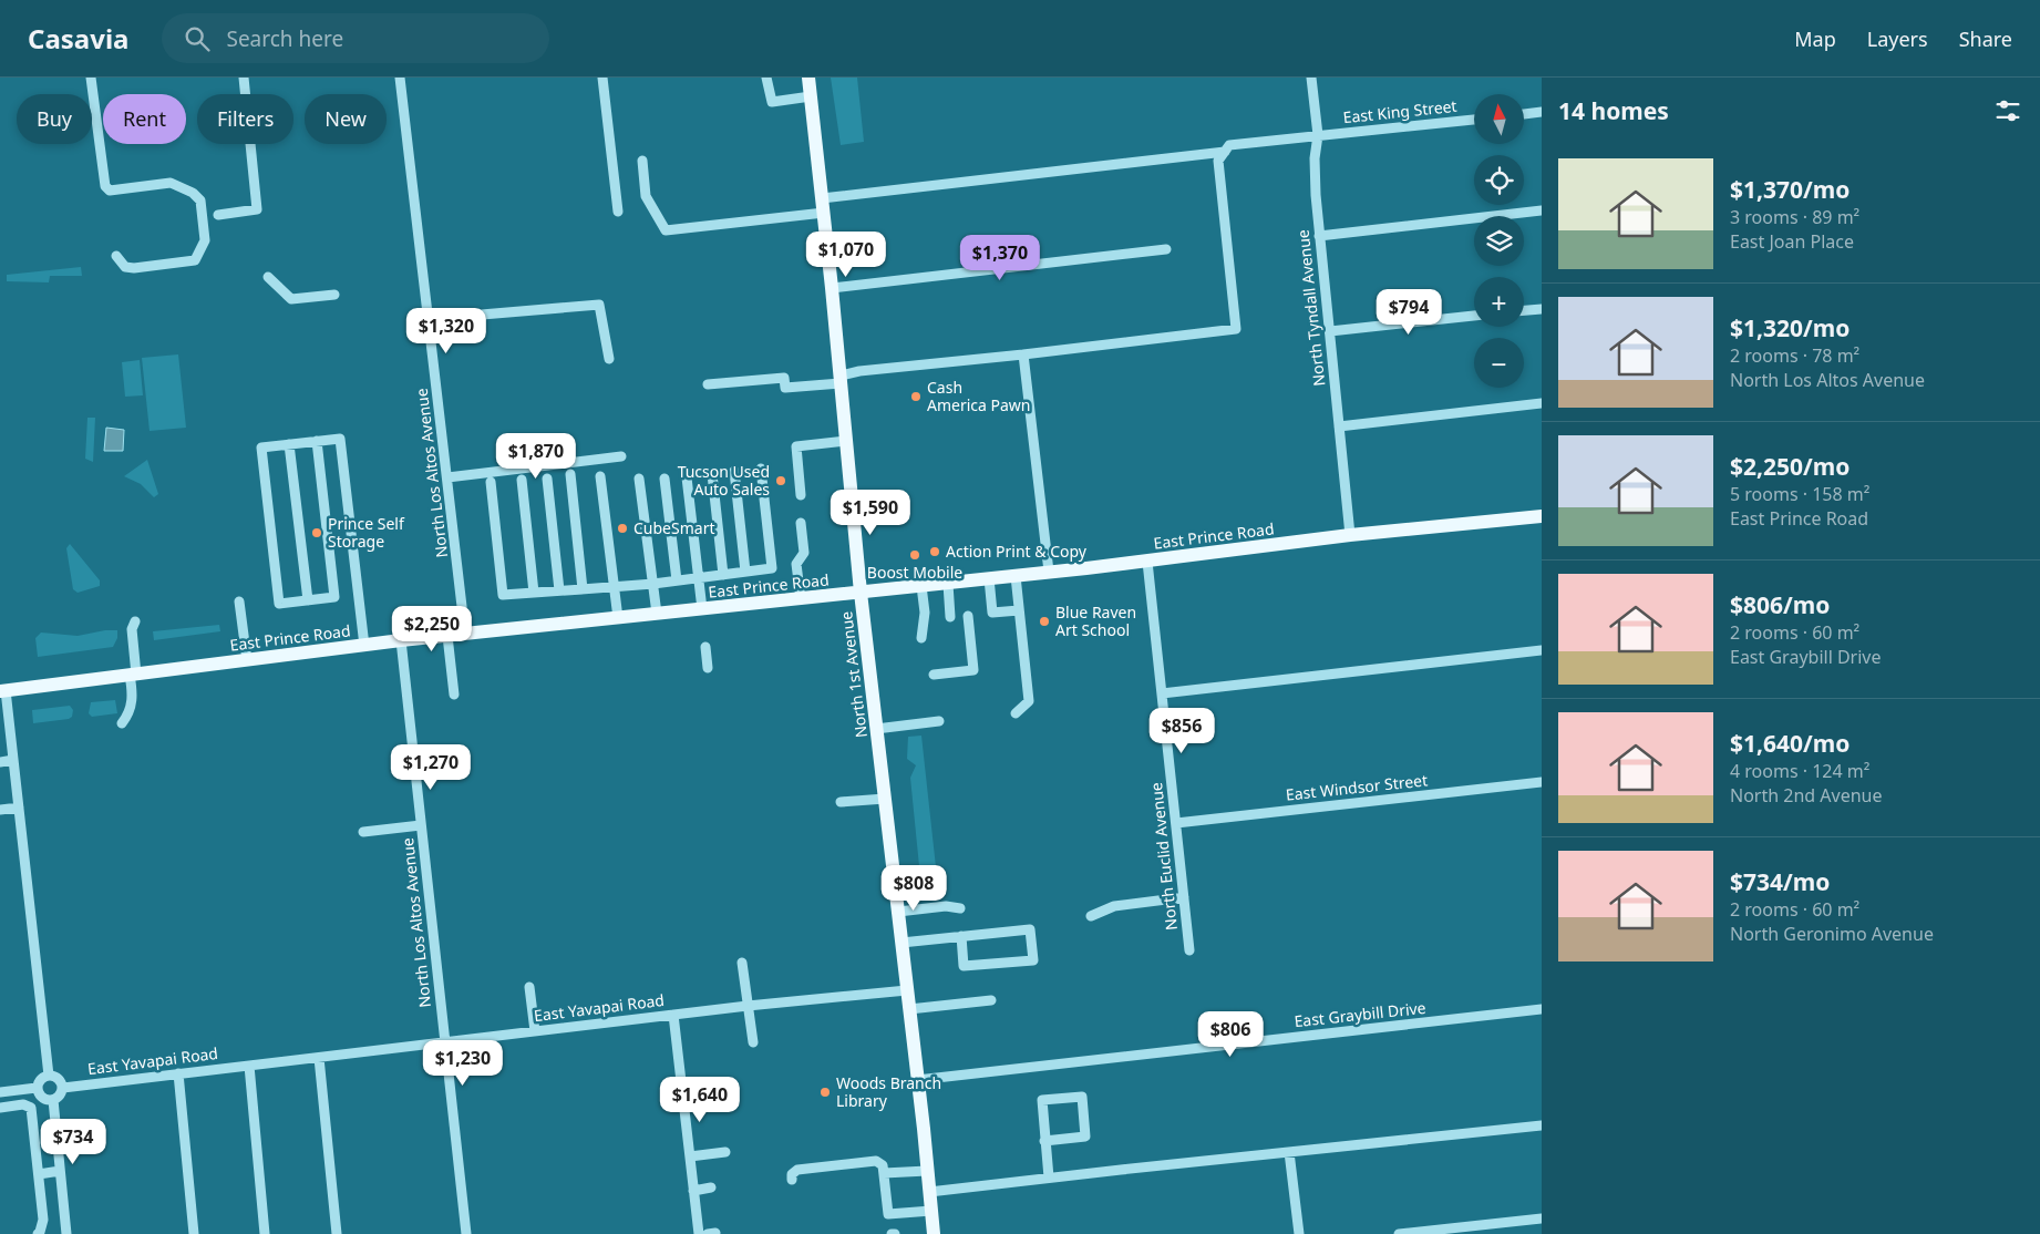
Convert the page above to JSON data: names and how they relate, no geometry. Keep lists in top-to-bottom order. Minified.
{"streets":{"main road":["East Prince Road","North 1st Avenue"],"street":["East King Street","North Tyndall Avenue","North Los Altos Avenue","East Windsor Street","North Euclid Avenue","East Yavapai Road","East Graybill Drive"]},"crossings":[["East King Street","North Tyndall Avenue"],["East King Street","North 1st Avenue"],["North Tyndall Avenue","East Prince Road"],["North Los Altos Avenue","East Prince Road"],["North Los Altos Avenue","East Yavapai Road"],["East Prince Road","North 1st Avenue"],["East Prince Road","North Euclid Avenue"],["North 1st Avenue","East Yavapai Road"],["North 1st Avenue","East Graybill Drive"],["East Windsor Street","North Euclid Avenue"]],"places":["Cash America Pawn","Tucson Used Auto Sales","CubeSmart","Prince Self Storage","Action Print & Copy","Boost Mobile","Blue Raven Art School","Woods Branch Library"],"north":"top","page":{"header":"Casavia","search":"Search here","nav":["Map","Layers","Share"],"heading":"14 homes","map_buttons":["+","−"],"chip":["Buy","Rent","Filters","New"],"list":[{"name":"$1,370/mo","note":"3 rooms · 89 m² · East Joan Place"},{"name":"$1,320/mo","note":"2 rooms · 78 m² · North Los Altos Avenue"},{"name":"$2,250/mo","note":"5 rooms · 158 m² · East Prince Road"},{"name":"$806/mo","note":"2 rooms · 60 m² · East Graybill Drive"},{"name":"$1,640/mo","note":"4 rooms · 124 m² · North 2nd Avenue"},{"name":"$734/mo","note":"2 rooms · 60 m² · North Geronimo Avenue"}],"price":["$1,070","$1,370","$794","$1,320","$1,870","$1,590","$2,250","$856","$1,270","$808","$806","$1,230","$1,640","$734"]}}
